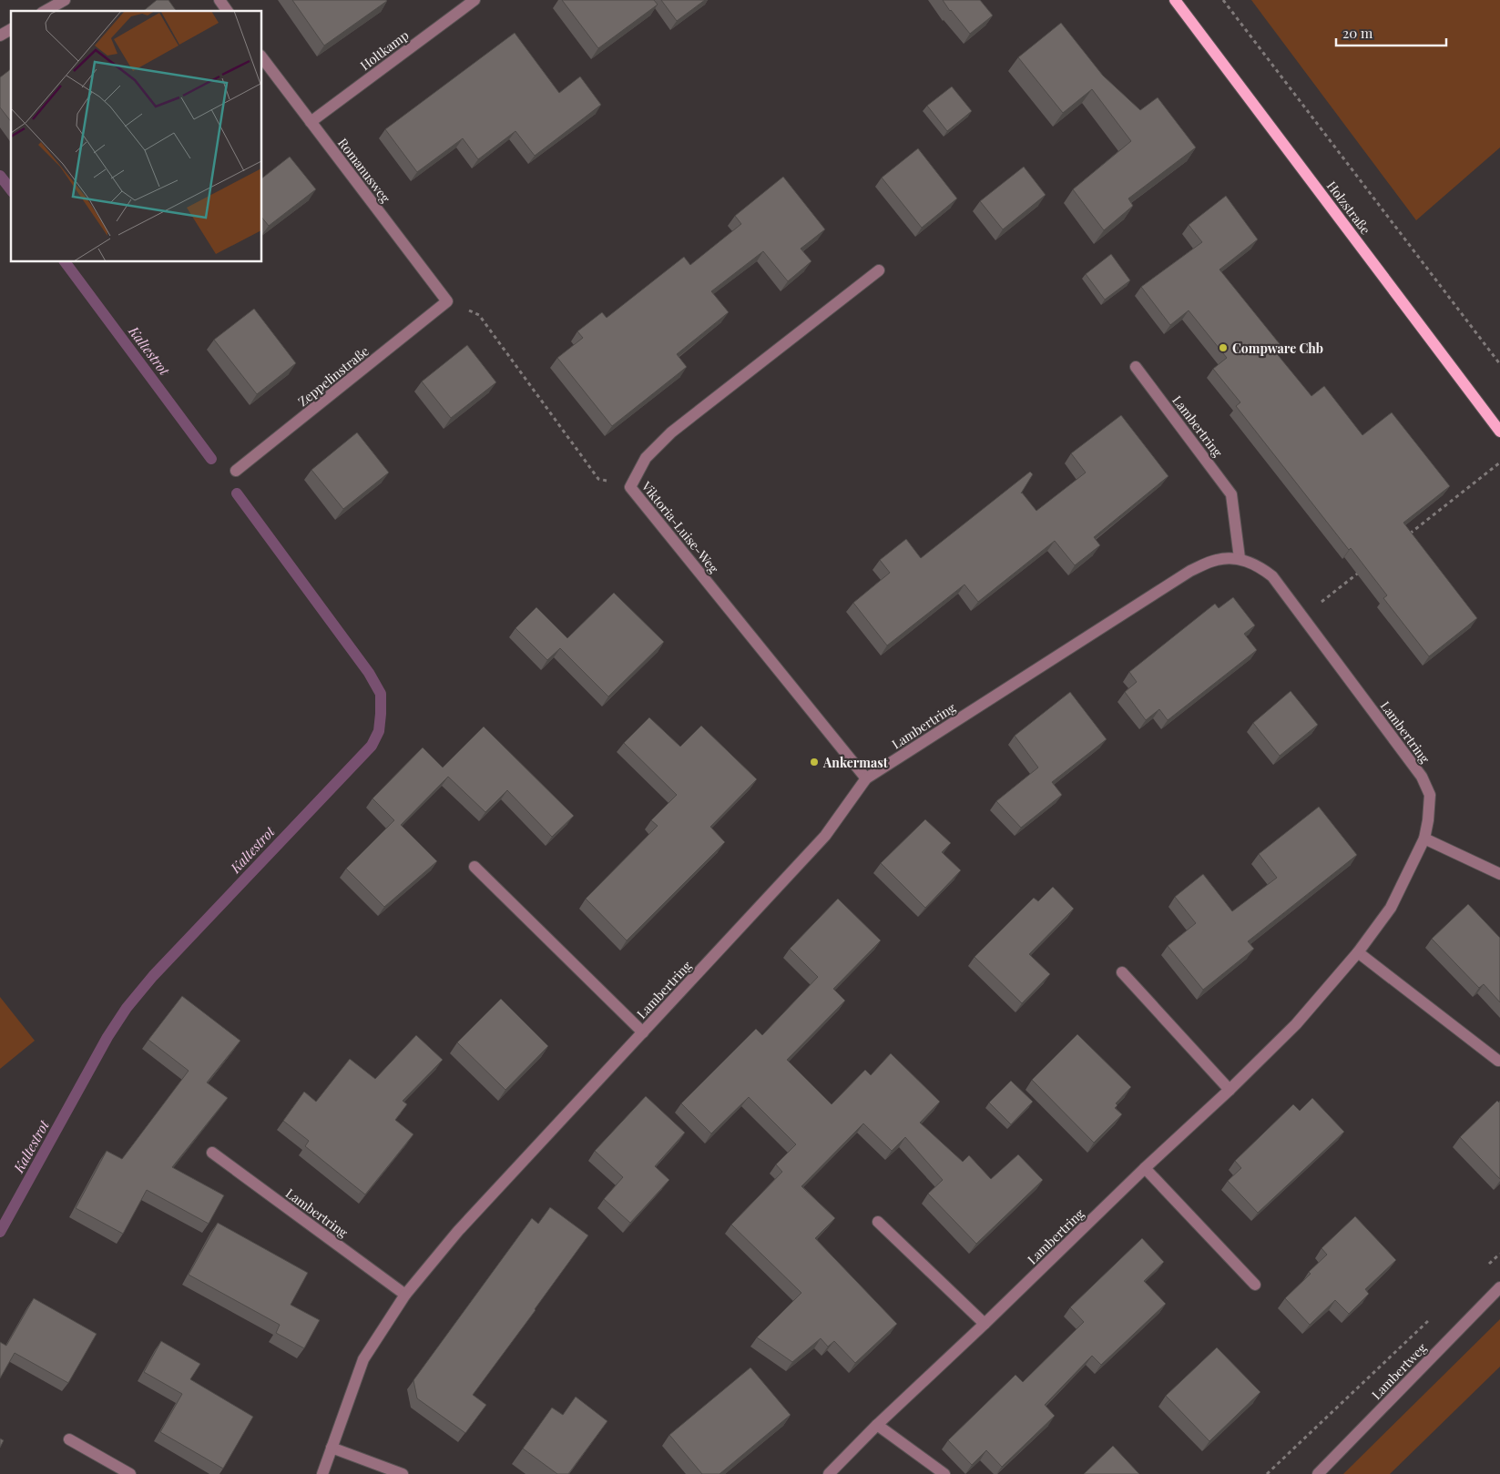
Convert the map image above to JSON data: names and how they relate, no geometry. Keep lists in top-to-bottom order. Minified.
{"streets":{"main road":["Holzstraße"],"street":["Holtkamp","Romanusweg","Zeppelinstraße","Lambertring","Viktoria-Luise-Weg","Lambertweg"]},"crossings":[["Holtkamp","Romanusweg"],["Romanusweg","Zeppelinstraße"],["Lambertring","Viktoria-Luise-Weg"]],"water":["Kaltestrot"],"places":["Compware Chb","Ankermast"],"scale_bar":"20 m"}
